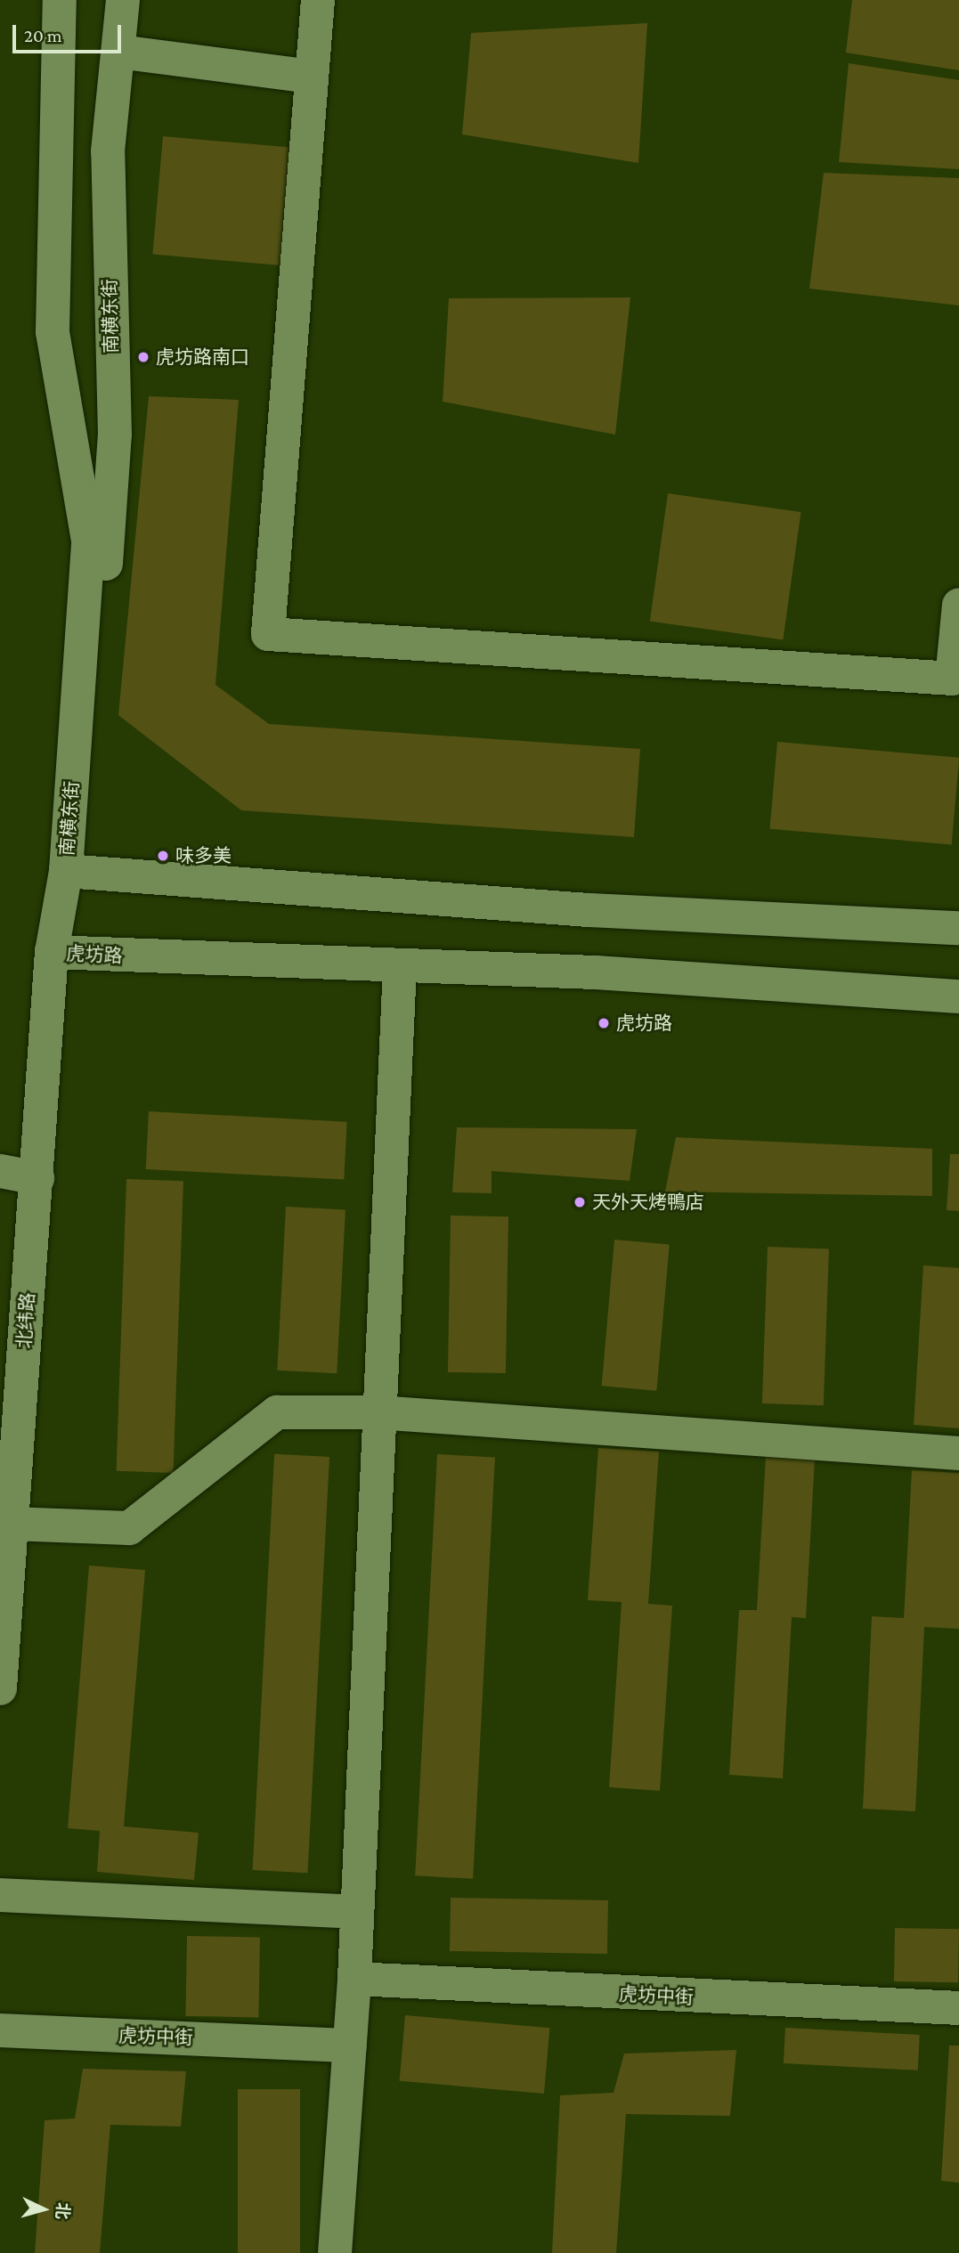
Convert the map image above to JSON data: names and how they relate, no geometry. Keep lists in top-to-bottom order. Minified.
{"streets":{"street":["南横东街","虎坊路","北纬路","虎坊中街"]},"crossings":[["南横东街","北纬路"],["虎坊路","北纬路"]],"places":["虎坊路南口","味多美","虎坊路","天外天烤鴨店"],"scale_bar":"20 m","north":"right"}
